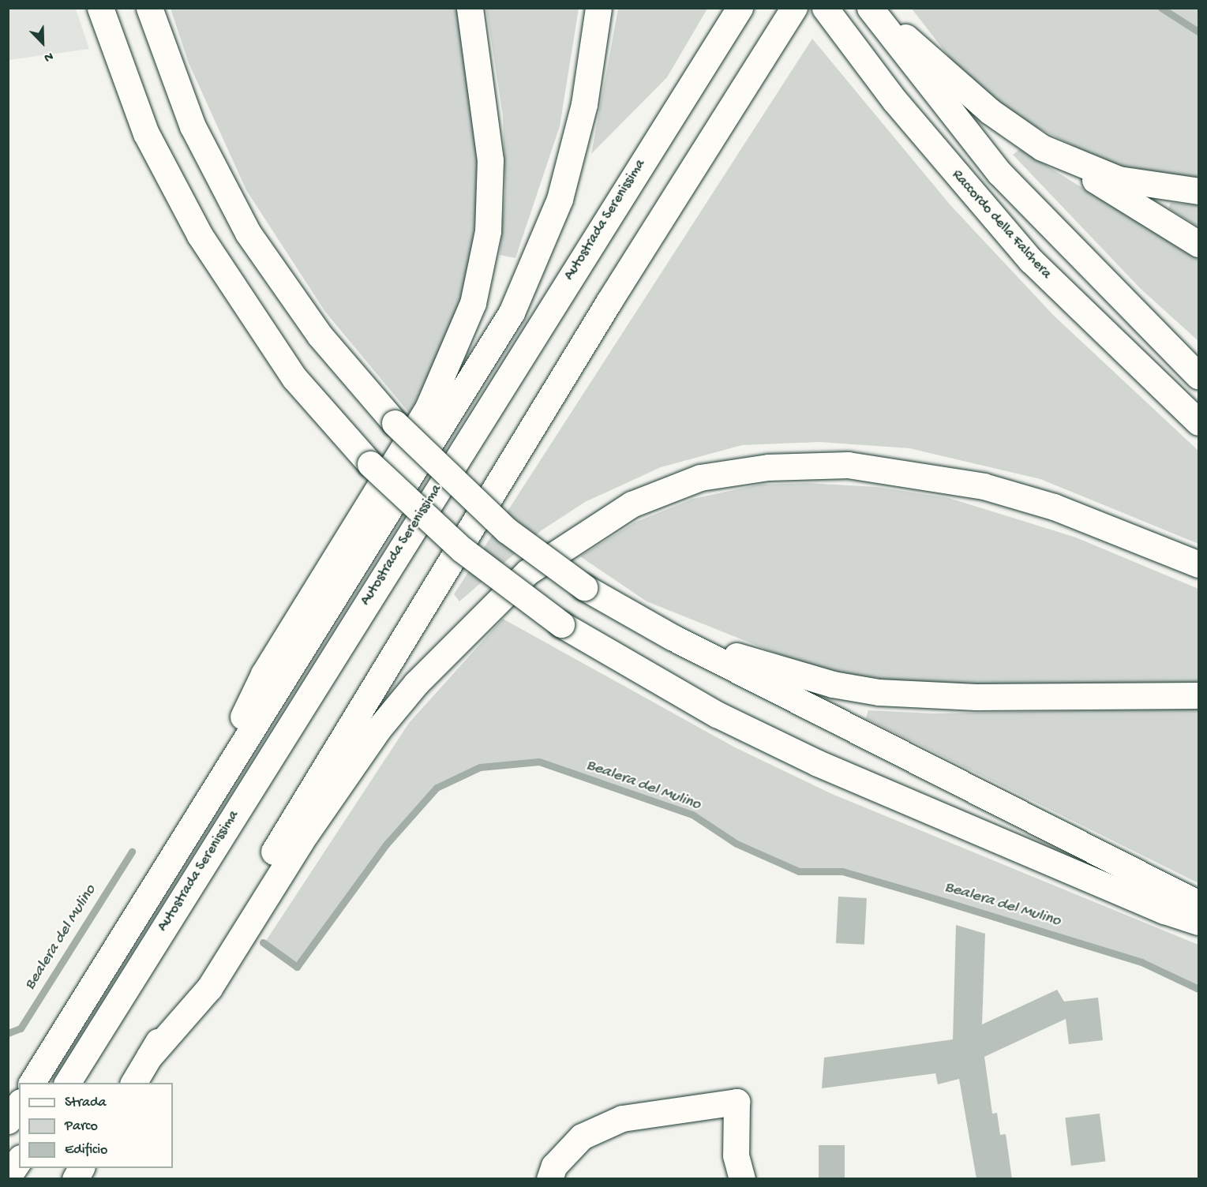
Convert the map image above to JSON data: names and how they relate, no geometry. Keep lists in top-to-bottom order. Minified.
{"streets":{"main road":["Autostrada Serenissima","Raccordo della Falchera"]},"water":["Bealera del Mulino"],"legend":["Strada","Parco","Edificio"],"north":"bottom right"}
